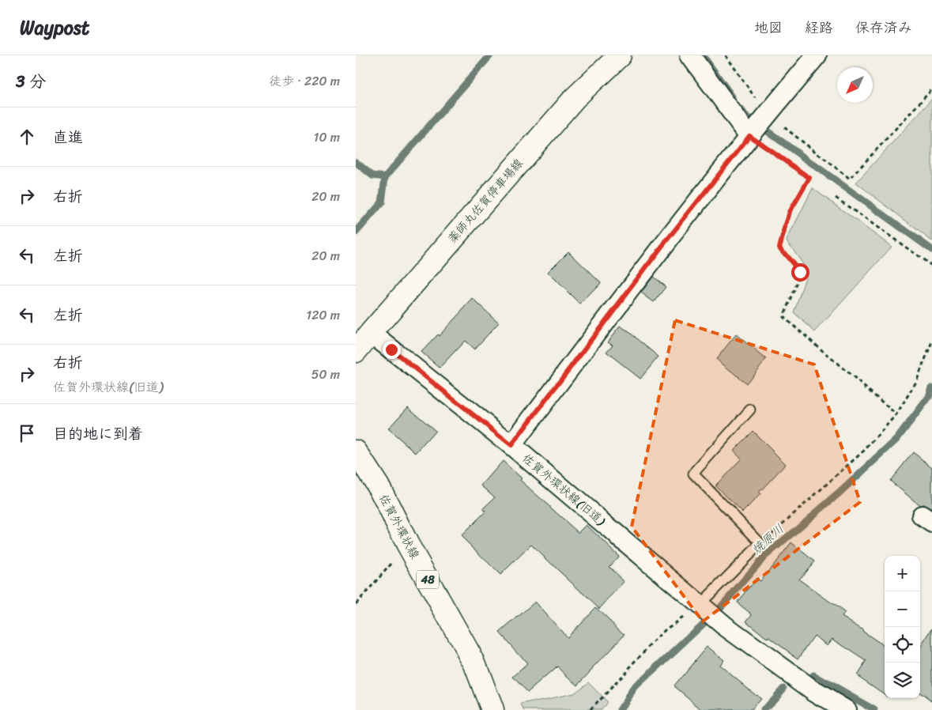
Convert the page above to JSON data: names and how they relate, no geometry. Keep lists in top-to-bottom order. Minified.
{"streets":{"main road":["薬師丸佐賀停車場線","佐賀外環状線","48"],"street":["佐賀外環状線(旧道)"]},"crossings":[["薬師丸佐賀停車場線","佐賀外環状線(旧道)"]],"water":["焼原川"],"north":"bottom left","page":{"header":"Waypost","nav":["地図","経路","保存済み"],"heading":["3 分","徒歩 · 220 m"],"list":[["直進","10 m"],["右折","20 m"],["左折","20 m"],["左折","120 m"],["右折","佐賀外環状線(旧道)","50 m"],"目的地に到着"],"map_buttons":["+","−"]}}
